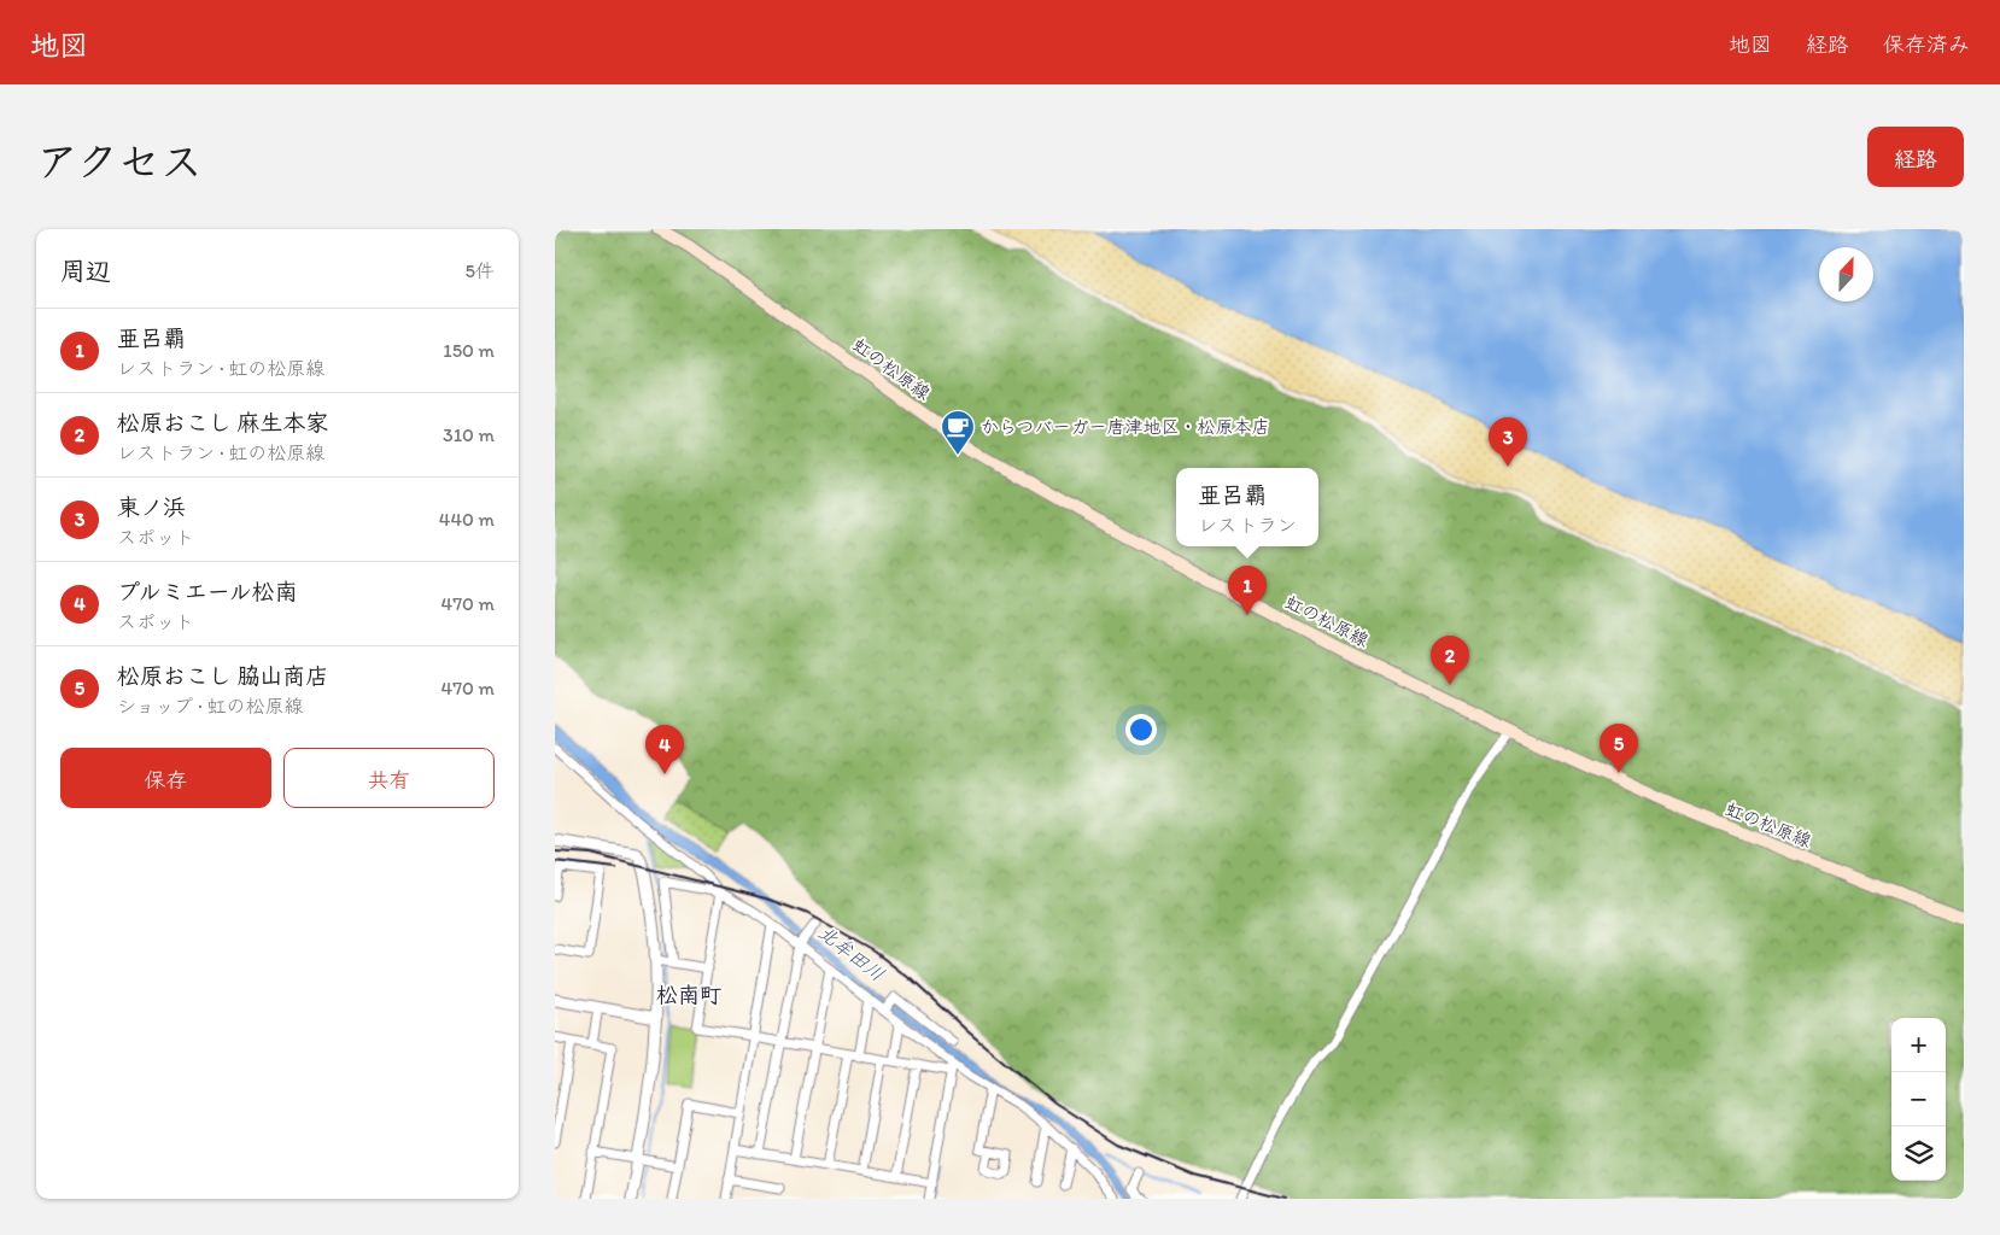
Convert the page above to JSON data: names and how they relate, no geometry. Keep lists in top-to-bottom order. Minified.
{"streets":{"main road":["虹の松原線"]},"districts":["松南町"],"water":["北牟田川"],"places":{"cafe":["からつバーガー唐津地区・松原本店"]},"north":"top","page":{"header":"地図","nav":["地図","経路","保存済み"],"title":"アクセス","buttons":["経路",["保存","共有"]],"heading":["周辺","5件"],"list":[{"mark":"1","name":"亜呂覇","note":"レストラン · 虹の松原線","value":"150 m"},{"mark":"2","name":"松原おこし 麻生本家","note":"レストラン · 虹の松原線","value":"310 m"},{"mark":"3","name":"東ノ浜","note":"スポット","value":"440 m"},{"mark":"4","name":"プルミエール松南","note":"スポット","value":"470 m"},{"mark":"5","name":"松原おこし 脇山商店","note":"ショップ · 虹の松原線","value":"470 m"}],"pins":["3","1","2","5","4"],"popup":["亜呂覇","レストラン"],"map_buttons":["+","−"]}}
